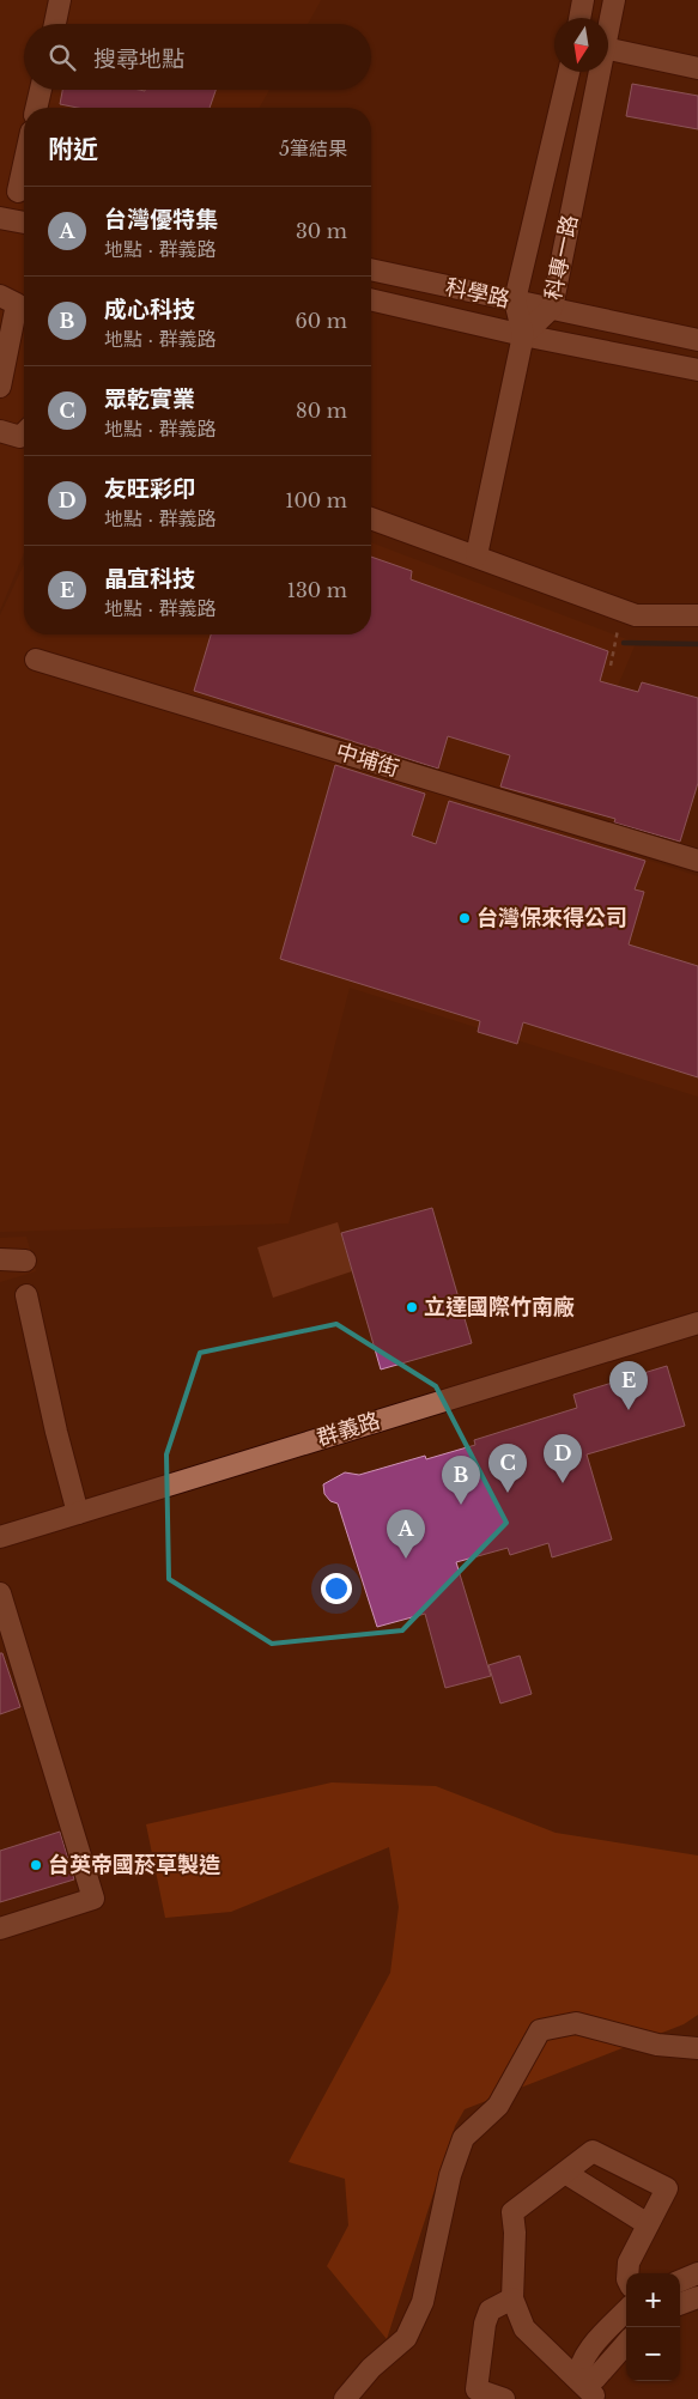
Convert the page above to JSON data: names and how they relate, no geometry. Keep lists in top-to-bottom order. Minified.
{"streets":{"street":["科專一路","科學路","中埔街","群義路"]},"crossings":[["科專一路","科學路"]],"places":["台灣保來得公司","立達國際竹南廠","台英帝國菸草製造"],"north":"bottom","page":{"search":"搜尋地點","heading":["附近","5筆結果"],"list":[{"mark":"A","name":"台灣優特集","note":"地點 · 群義路","value":"30 m"},{"mark":"B","name":"成心科技","note":"地點 · 群義路","value":"60 m"},{"mark":"C","name":"眾乾實業","note":"地點 · 群義路","value":"80 m"},{"mark":"D","name":"友旺彩印","note":"地點 · 群義路","value":"100 m"},{"mark":"E","name":"晶宜科技","note":"地點 · 群義路","value":"130 m"}],"pins":["E","D","C","B","A"],"map_buttons":["+","−"]}}
